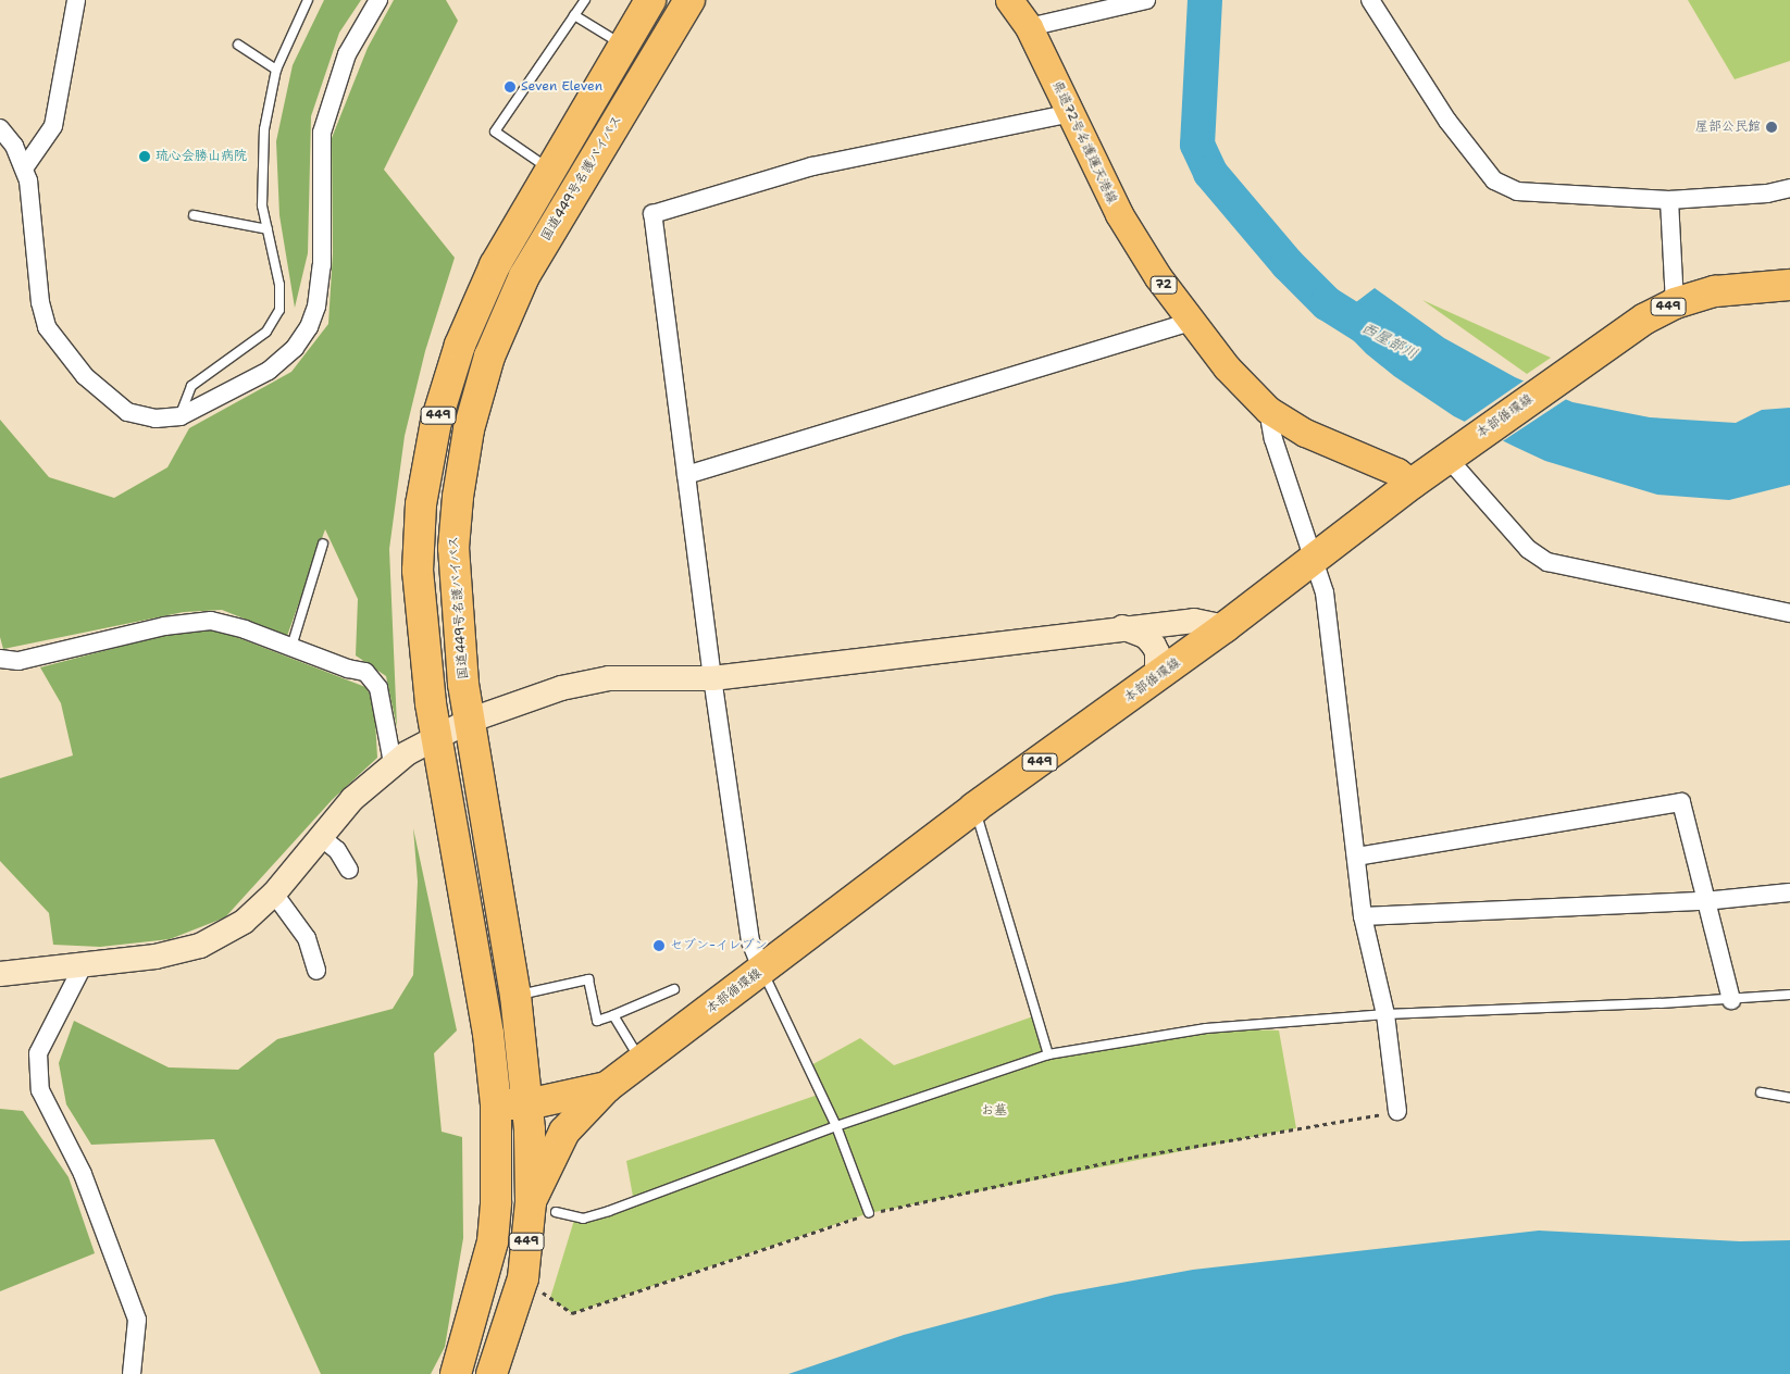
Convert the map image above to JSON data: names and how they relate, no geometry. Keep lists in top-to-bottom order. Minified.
{"streets":{"highway":["国道449号名護バイパス","449","本部循環線"],"main road":["県道72号名護運天港線","72"]},"crossings":[["県道72号名護運天港線","本部循環線"],["国道449号名護バイパス","449"],["国道449号名護バイパス","本部循環線"],["449","本部循環線"]],"water":["西屋部川"],"parks":["お墓"],"places":["Seven Eleven","屋部公民館","琉心会勝山病院","セブン-イレブン"]}
